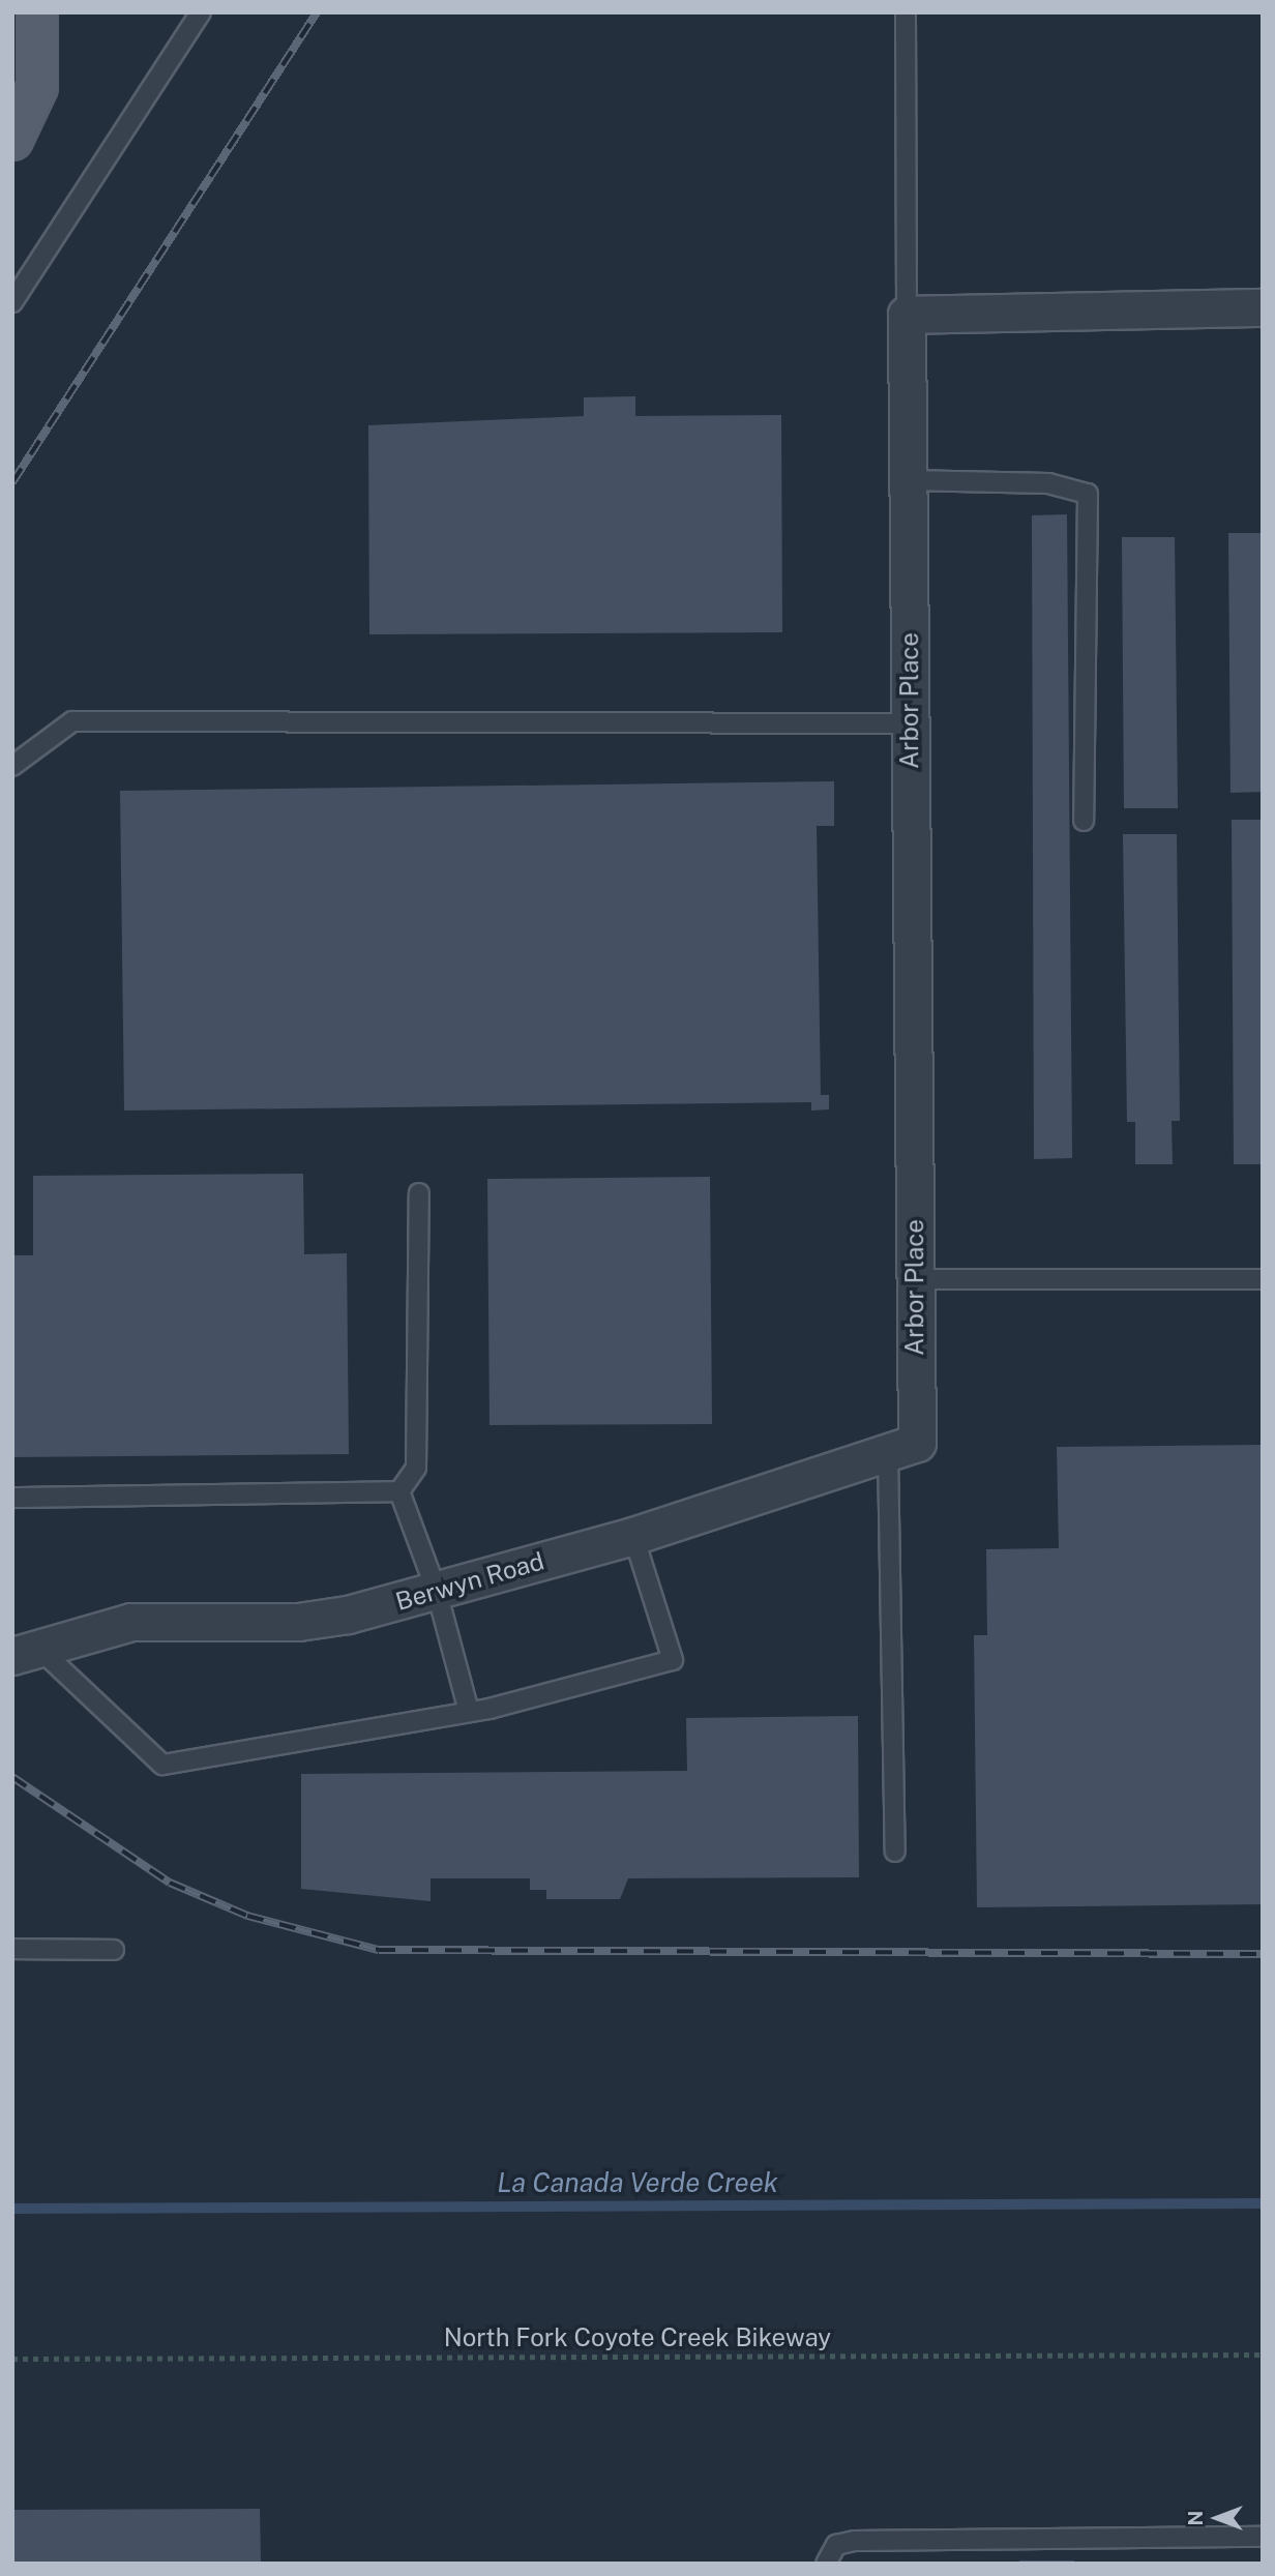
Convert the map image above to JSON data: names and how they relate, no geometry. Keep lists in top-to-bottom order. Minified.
{"streets":{"street":["Arbor Place","Berwyn Road"],"path":["North Fork Coyote Creek Bikeway"]},"crossings":[["Arbor Place","Berwyn Road"]],"water":["La Canada Verde Creek"],"north":"left"}
